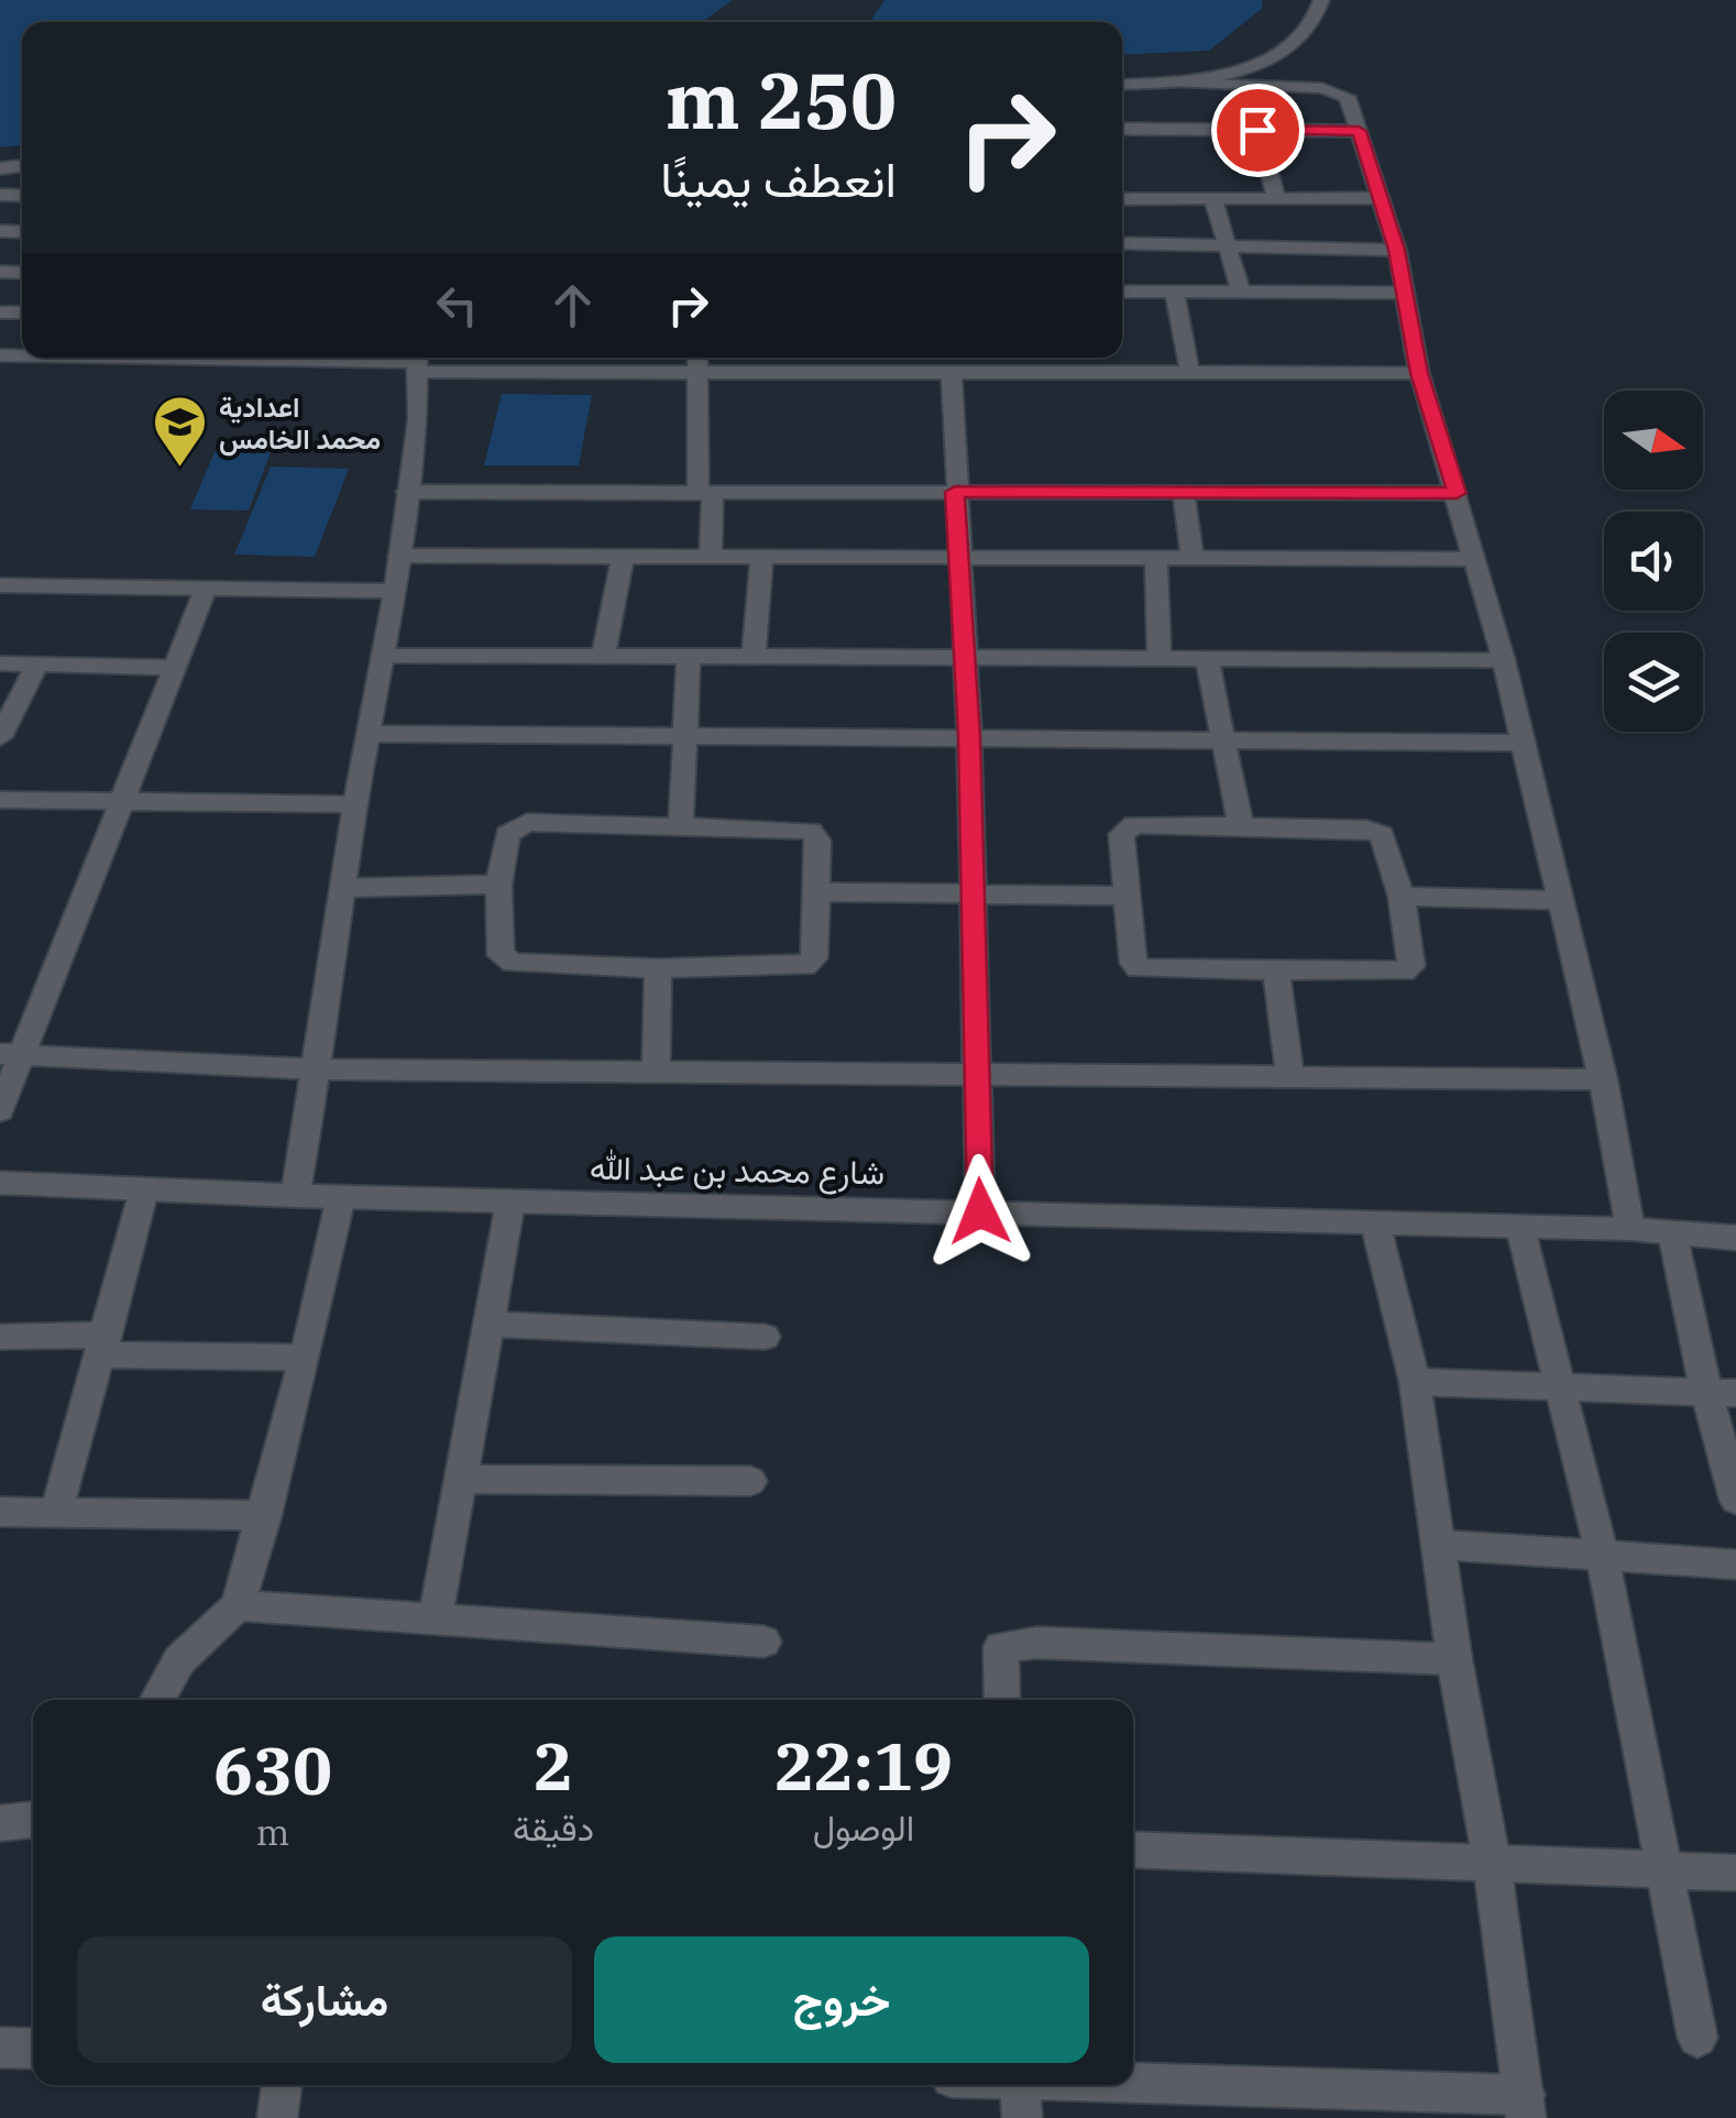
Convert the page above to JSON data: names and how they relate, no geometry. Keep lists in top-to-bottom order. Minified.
{"streets":{"street":["شارع محمد بن عبد الله"]},"places":{"school or university":["اعدادية محمد الخامس"]},"north":"right","page":{"turn":["250 m","انعطف يمينًا"],"eta":["22:19","الوصول","2","دقيقة","630","m"],"buttons":["خروج","مشاركة"]}}
